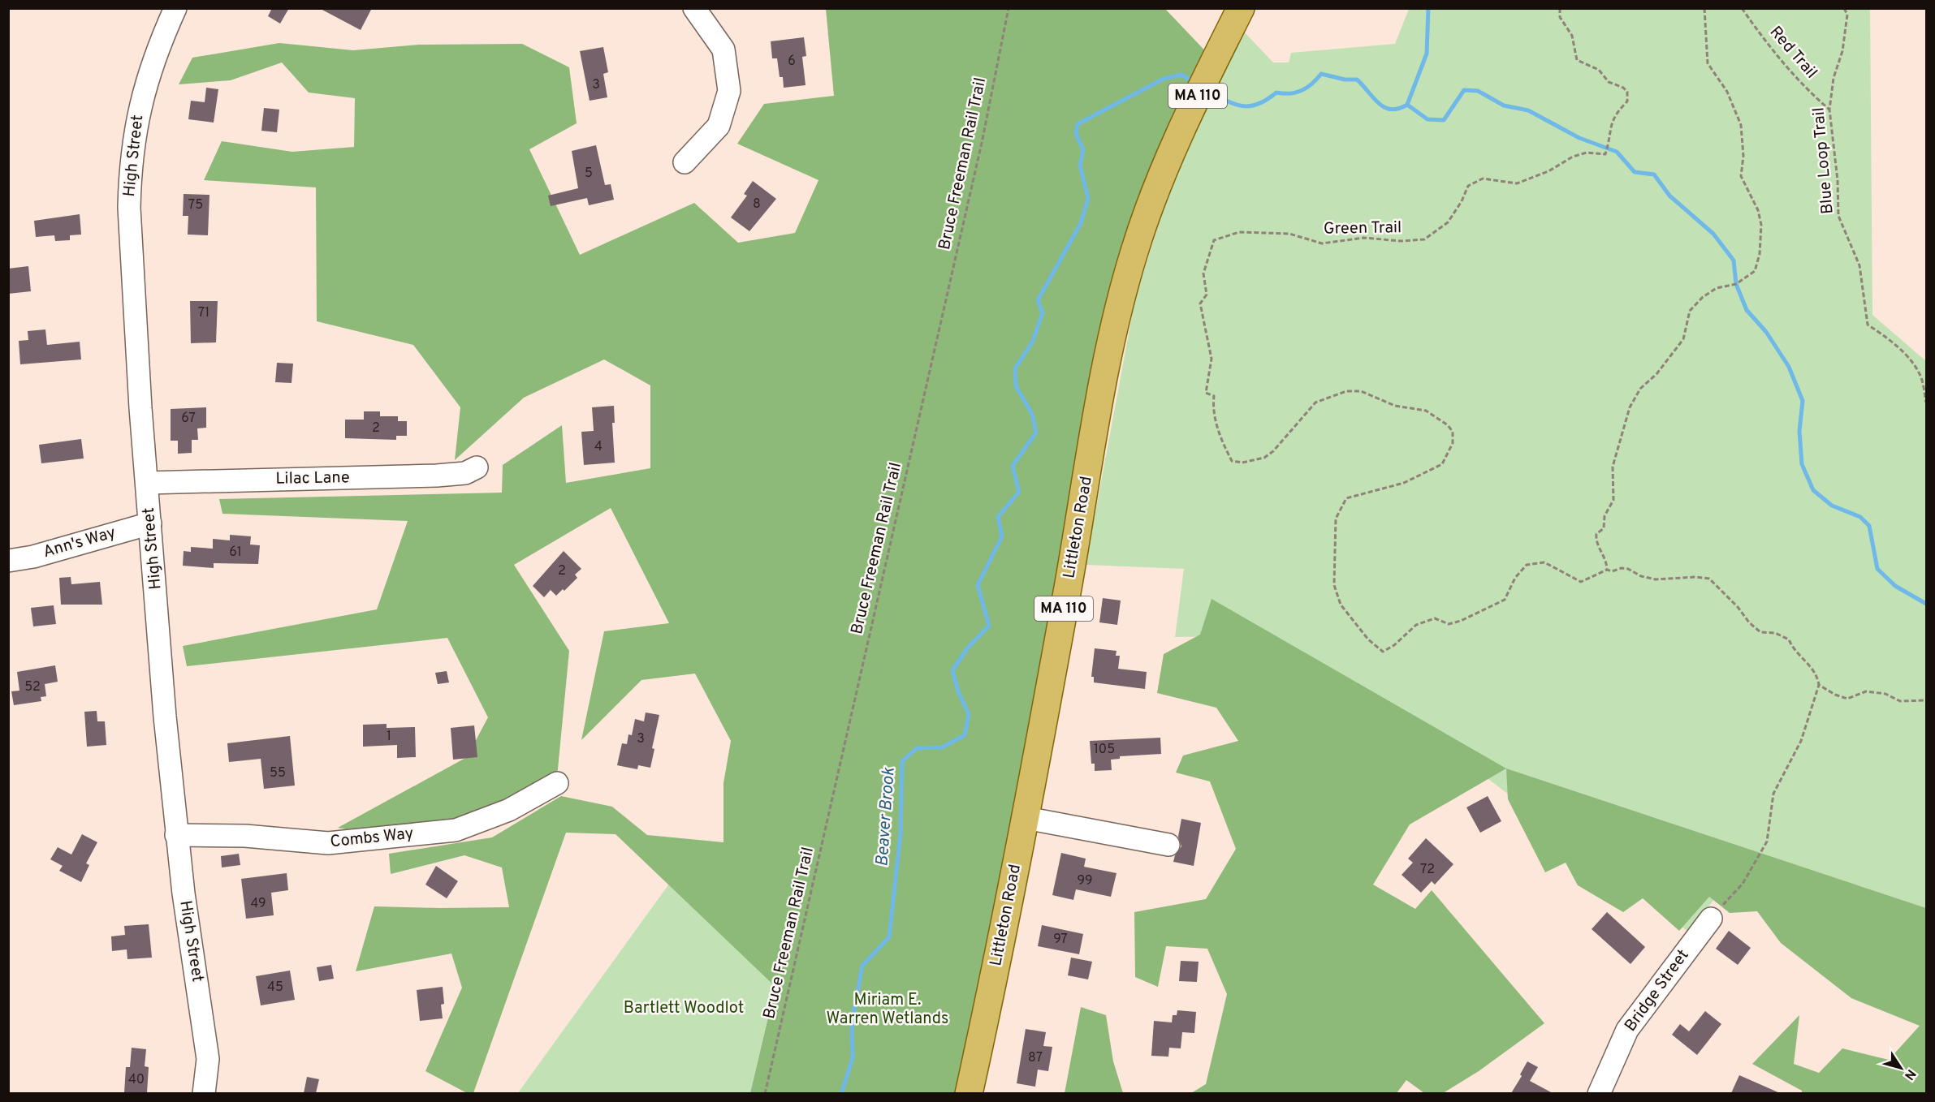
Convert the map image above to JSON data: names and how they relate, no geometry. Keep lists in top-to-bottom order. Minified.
{"streets":{"main road":["MA 110","Littleton Road"],"street":["High Street","Lilac Lane","Ann's Way","Combs Way","Bridge Street"],"path":["Red Trail","Blue Loop Trail","Bruce Freeman Rail Trail","Green Trail"]},"crossings":[["Red Trail","Blue Loop Trail"],["High Street","Lilac Lane"],["High Street","Ann's Way"],["High Street","Combs Way"]],"water":["Beaver Brook"],"parks":["Miriam E. Warren Wetlands","Bartlett Woodlot"],"house_numbers":["6","3","5","8","75","71","67","2","4","61","2","52","1","3","105","55","72","99","49","97","45","87","40"],"north":"bottom right"}
